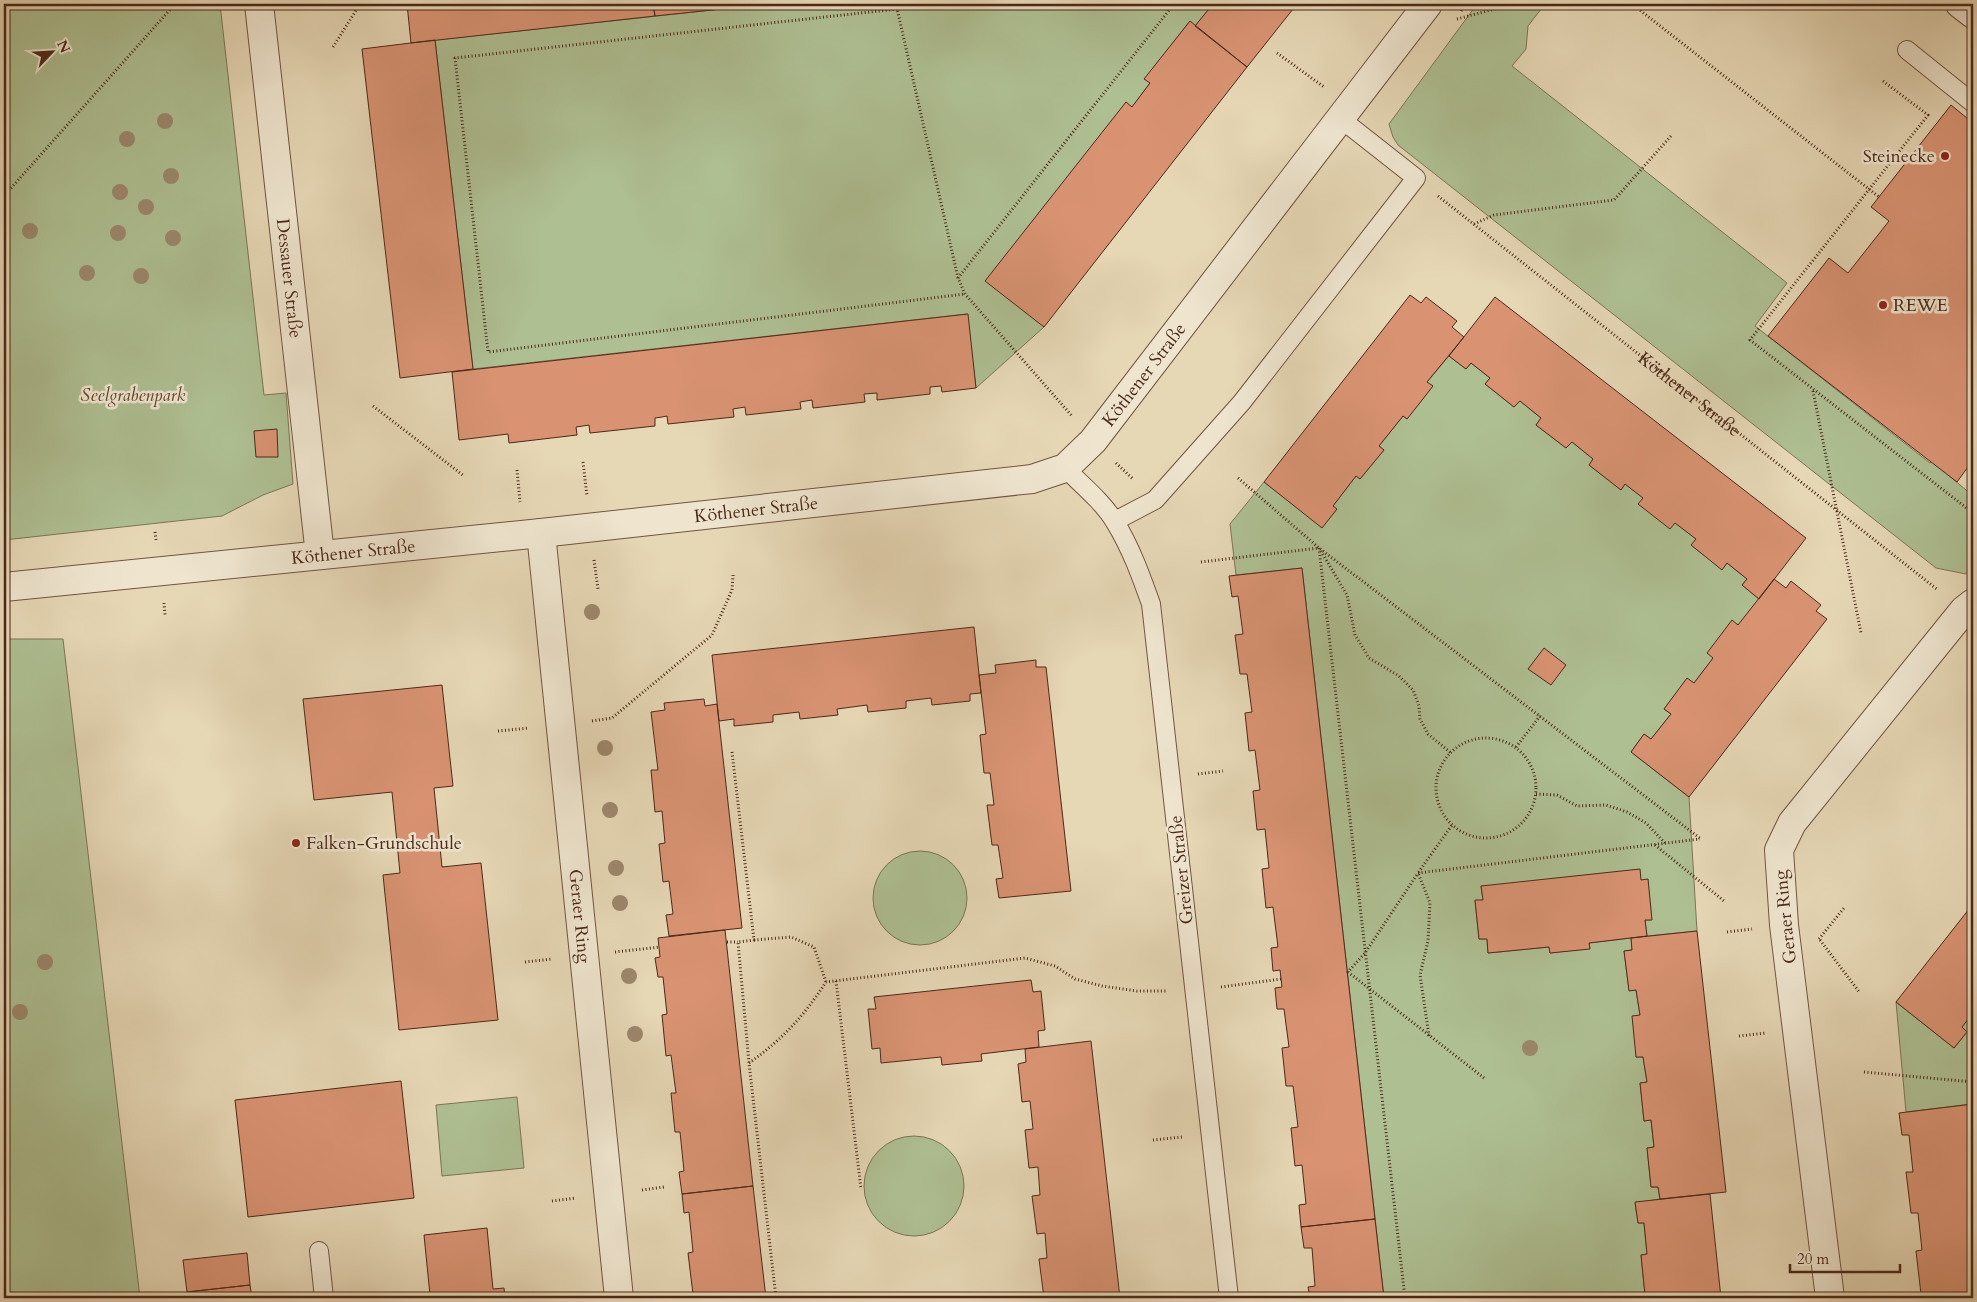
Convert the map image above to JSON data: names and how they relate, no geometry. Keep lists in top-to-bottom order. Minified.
{"streets":{"street":["Dessauer Straße","Köthener Straße","Geraer Ring"],"lane":["Greizer Straße"]},"crossings":[["Dessauer Straße","Köthener Straße"],["Köthener Straße","Greizer Straße"],["Köthener Straße","Geraer Ring"]],"parks":["Seelgrabenpark"],"places":["Steinecke","REWE","Falken-Grundschule"],"scale_bar":"20 m","north":"top right"}
